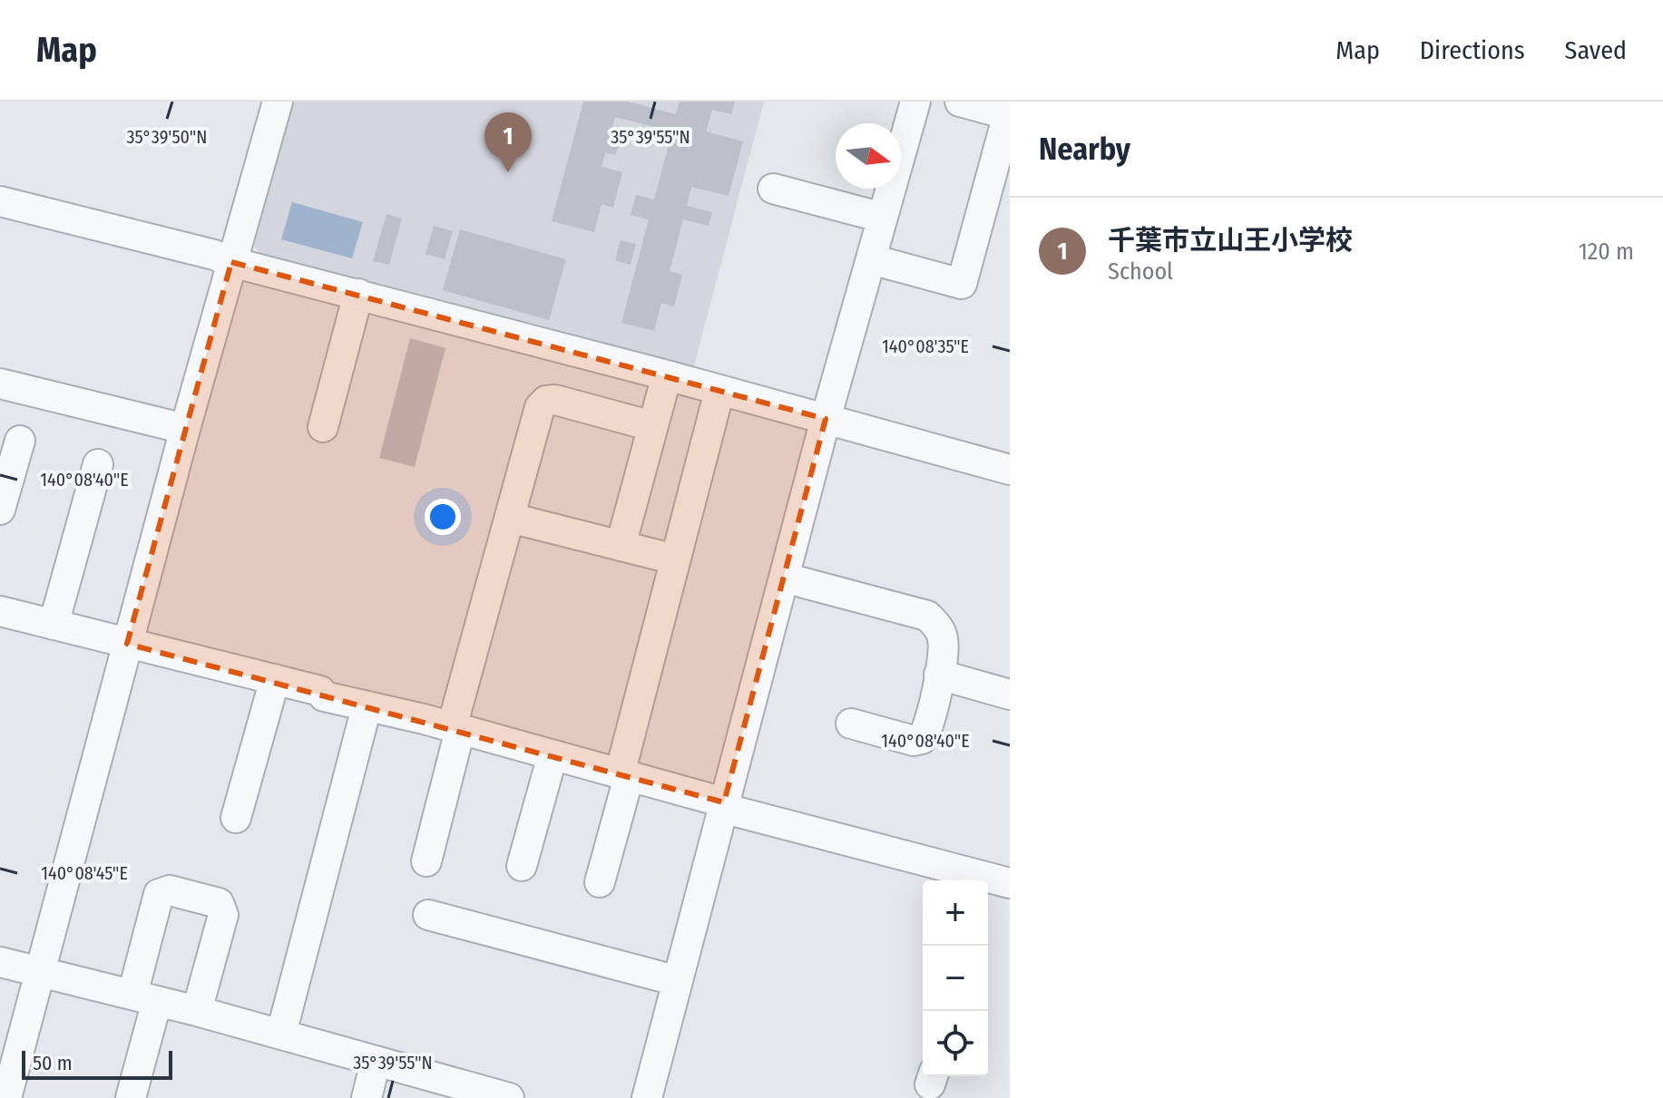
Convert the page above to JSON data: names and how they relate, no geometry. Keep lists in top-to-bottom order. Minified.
{"scale_bar":"50 m","north":"right","page":{"header":"Map","nav":["Map","Directions","Saved"],"heading":"Nearby","pins":"1","list":[{"mark":"1","name":"千葉市立山王小学校","note":"School","value":"120 m"}],"map_buttons":["+","−"],"scale":"50 m"},"coordinates":["35°39'50\"N","35°39'55\"N","140°08'35\"E","140°08'40\"E","140°08'45\"E"]}
